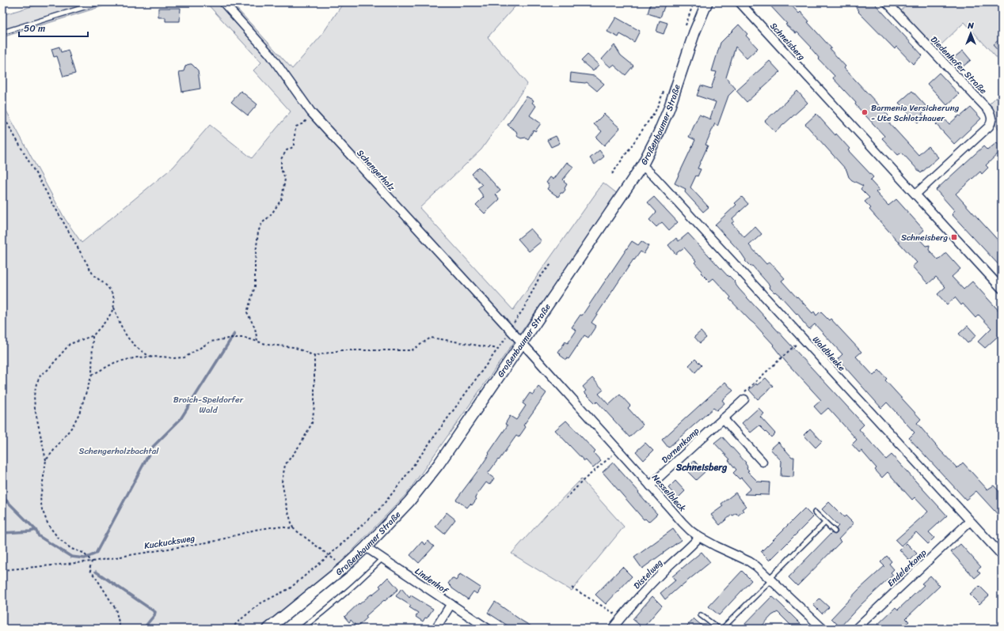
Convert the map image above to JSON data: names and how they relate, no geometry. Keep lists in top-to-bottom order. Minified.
{"streets":{"street":["Schneisberg","Diedenhofer Straße","Großenbaumer Straße","Schengerholz","Waldbleeke","Dornenkamp","Nesselbleck","Endelerkamp","Distelweg","Lindenhof"],"path":["Kuckucksweg"]},"crossings":[["Schneisberg","Diedenhofer Straße"],["Großenbaumer Straße","Schengerholz"],["Großenbaumer Straße","Waldbleeke"],["Großenbaumer Straße","Nesselbleck"],["Großenbaumer Straße","Lindenhof"],["Schengerholz","Nesselbleck"],["Waldbleeke","Endelerkamp"],["Dornenkamp","Nesselbleck"],["Nesselbleck","Distelweg"]],"districts":["Schneisberg"],"parks":["Broich-Speldorfer Wald","Schengerholzbachtal"],"places":{"other":["Barmenia Versicherung - Ute Schlotzhauer"],"transit":["Schneisberg"]},"scale_bar":"50 m","north":"top"}
